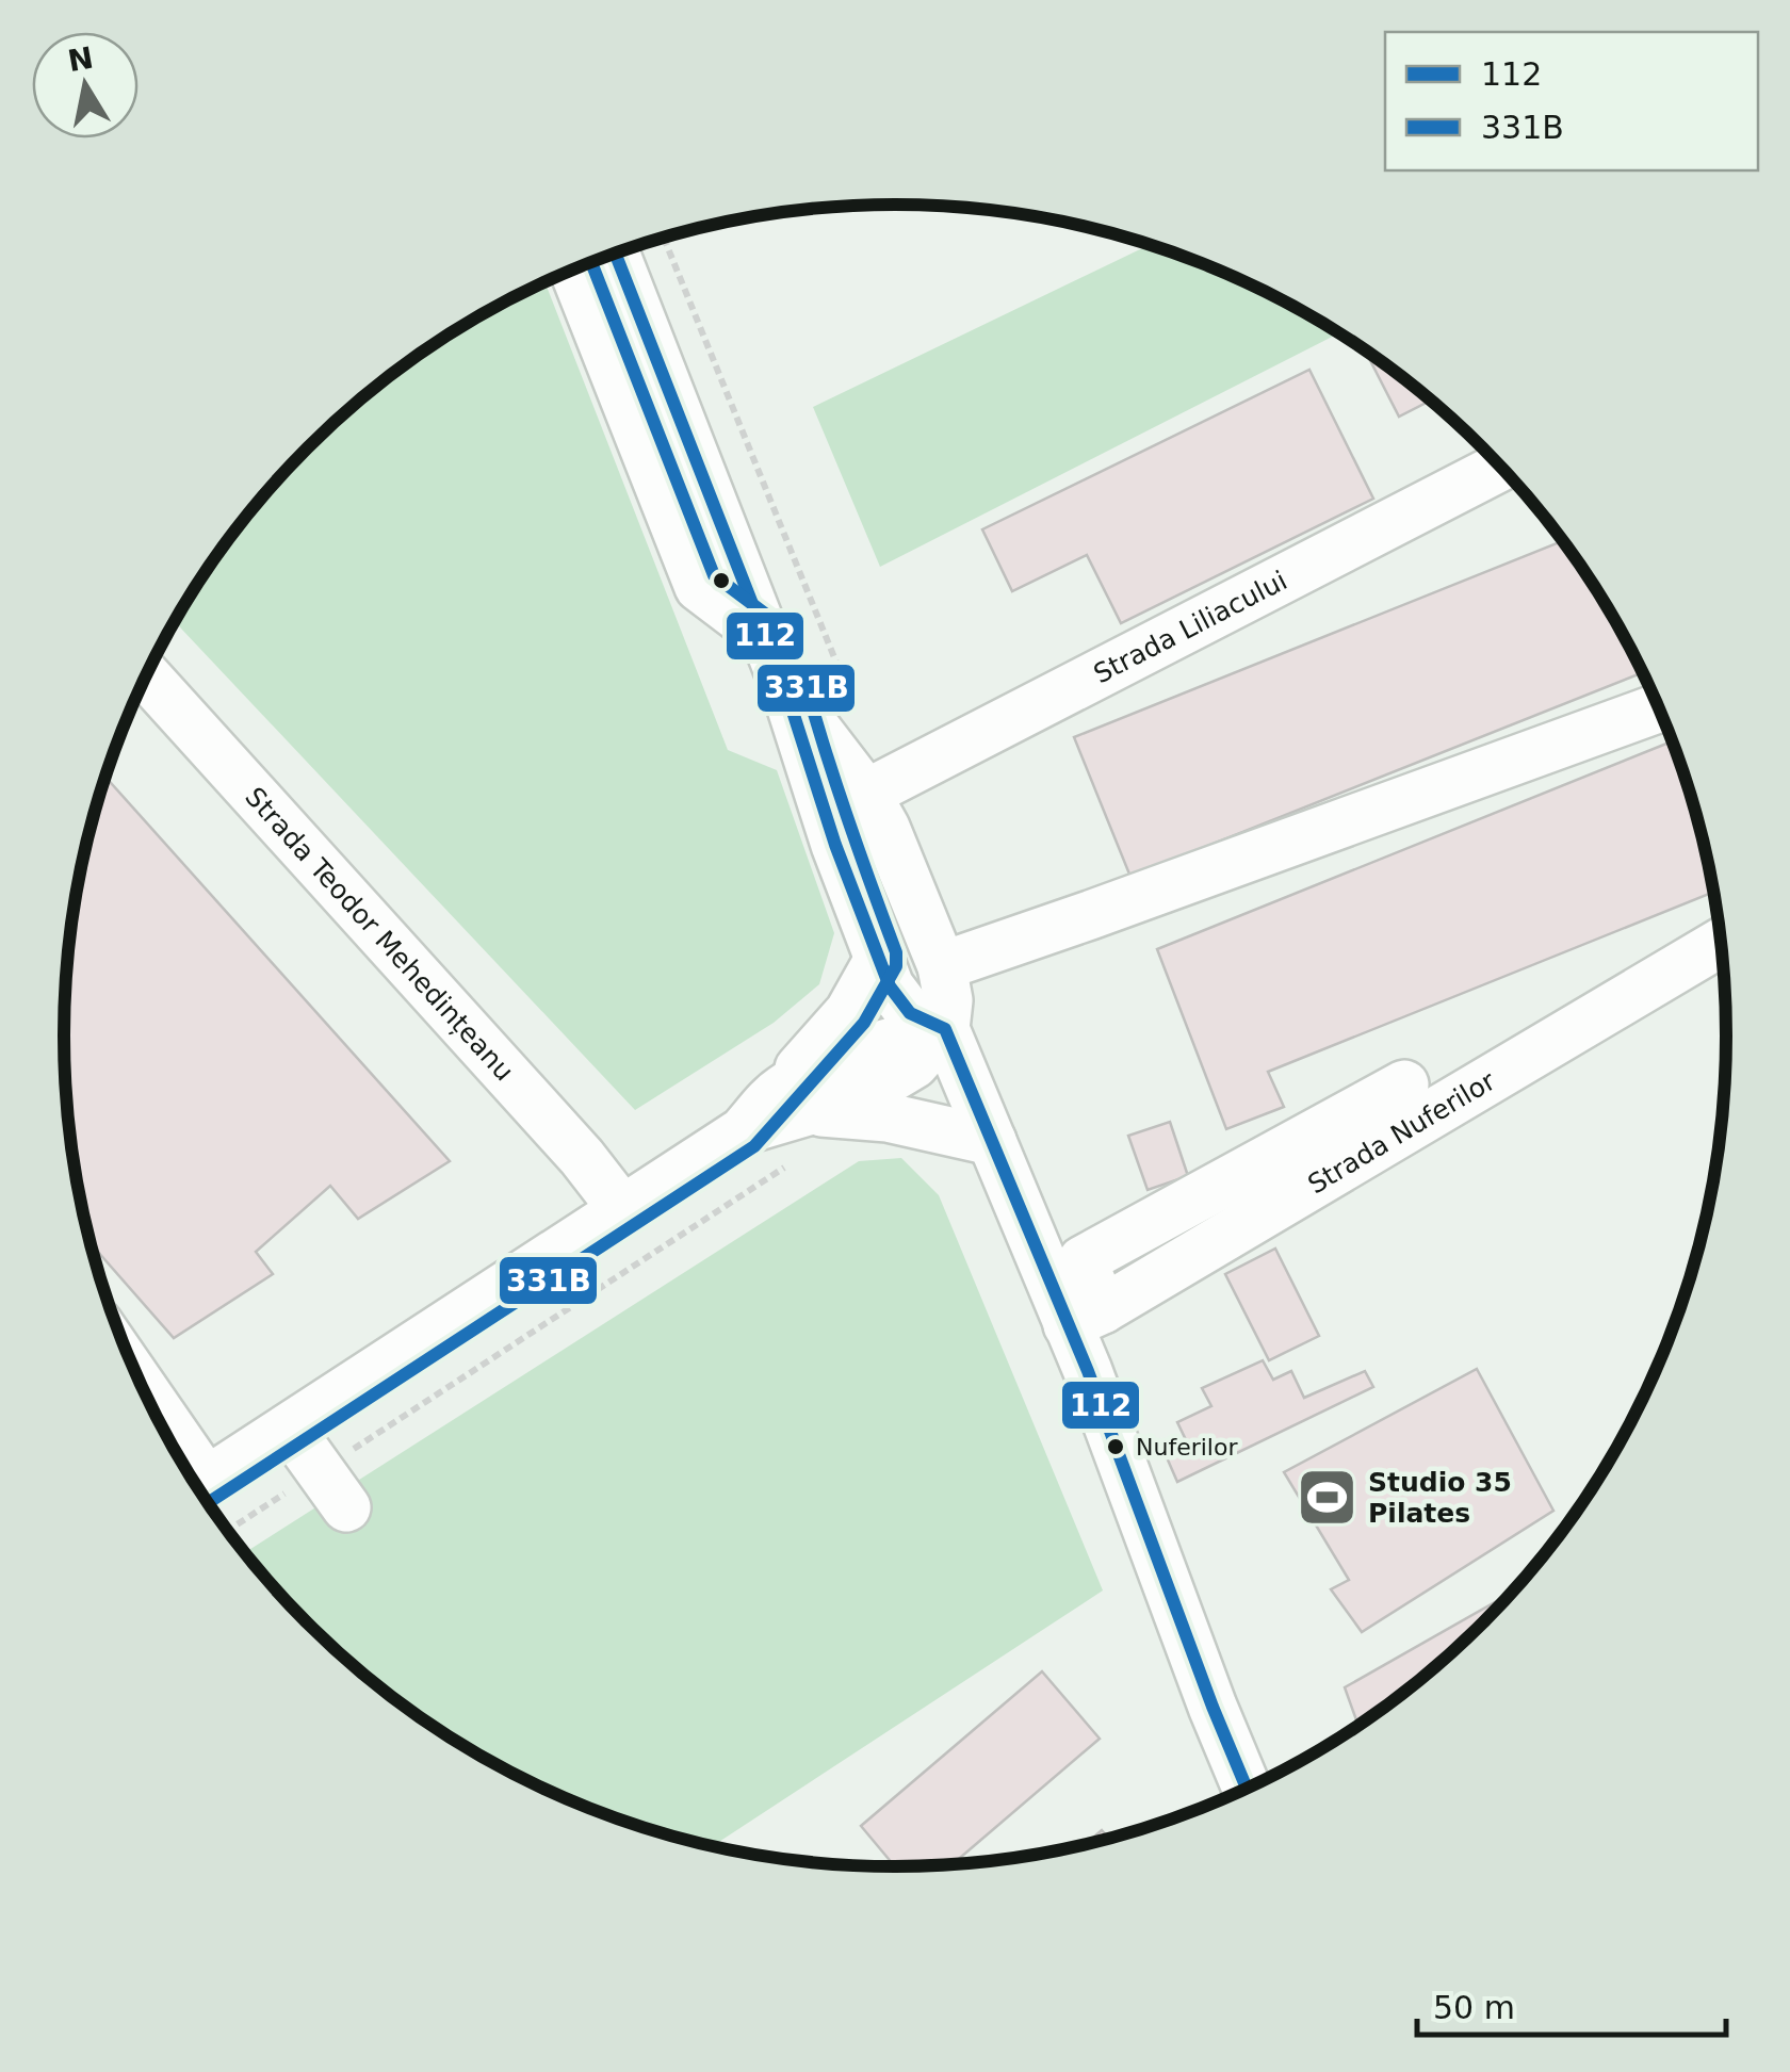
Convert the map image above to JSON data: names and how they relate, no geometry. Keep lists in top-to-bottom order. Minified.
{"streets":{"street":["Strada Liliacului","Strada Teodor Mehedințeanu","Strada Nuferilor"]},"places":{"other":["Nuferilor"],"sports":["Studio 35 Pilates"]},"lines":["transit line 112","transit line 331B"],"legend":["112","331B"],"scale_bar":"50 m","north":"top"}
